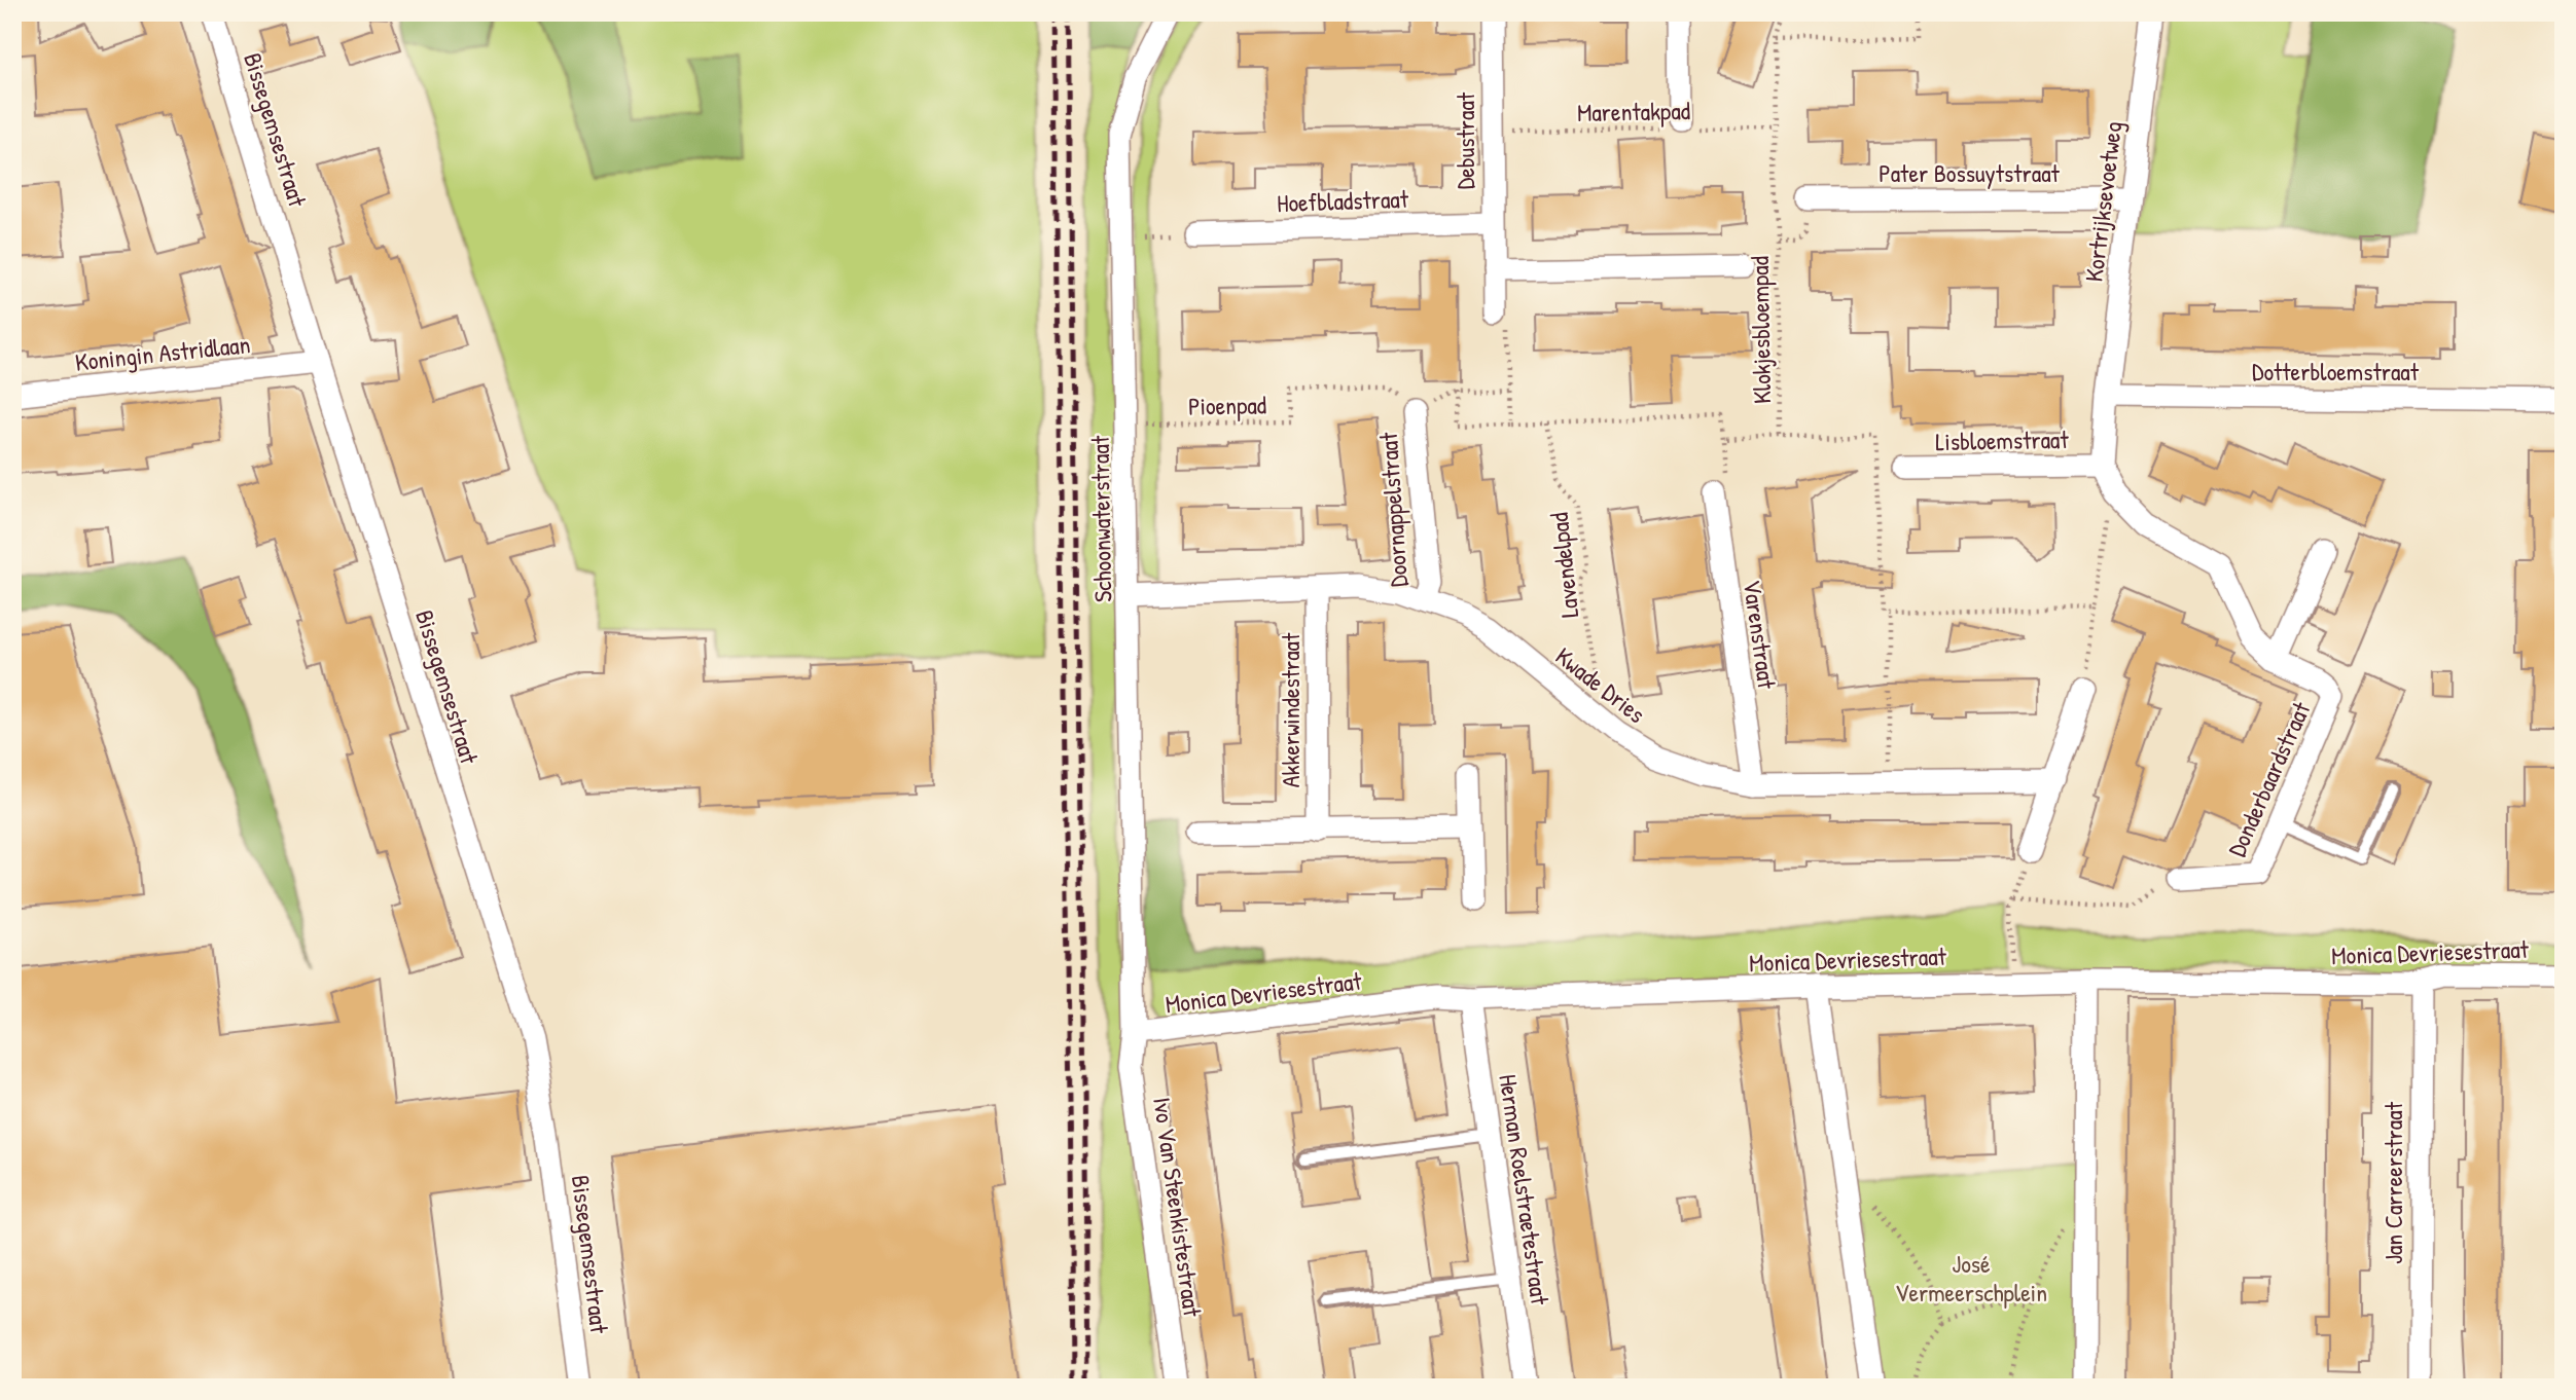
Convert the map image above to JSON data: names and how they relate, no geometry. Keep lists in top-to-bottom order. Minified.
{"streets":{"street":["Bissegemsestraat","Debustraat","Pater Bossuytstraat","Hoefbladstraat","Kortrijksevoetweg","Koningin Astridlaan","Dotterbloemstraat","Lisbloemstraat","Doornappelstraat","Schoonwaterstraat","Varenstraat","Kwade Dries","Akkerwindestraat","Donderbaardstraat","Monica Devriesestraat","Jan Carreerstraat","Herman Roelstraetestraat","Ivo Van Steenkistestraat"],"path":["Marentakpad","Klokjesbloempad","Pioenpad","Lavendelpad"]},"crossings":[["Marentakpad","Debustraat"],["Marentakpad","Klokjesbloempad"],["Bissegemsestraat","Koningin Astridlaan"],["Debustraat","Hoefbladstraat"],["Pater Bossuytstraat","Kortrijksevoetweg"],["Kortrijksevoetweg","Dotterbloemstraat"],["Pioenpad","Doornappelstraat"],["Pioenpad","Schoonwaterstraat"],["Lisbloemstraat","Donderbaardstraat"],["Doornappelstraat","Kwade Dries"],["Schoonwaterstraat","Kwade Dries"],["Schoonwaterstraat","Monica Devriesestraat"],["Schoonwaterstraat","Ivo Van Steenkistestraat"],["Lavendelpad","Kwade Dries"],["Varenstraat","Kwade Dries"],["Kwade Dries","Akkerwindestraat"],["Monica Devriesestraat","Jan Carreerstraat"],["Monica Devriesestraat","Herman Roelstraetestraat"],["Monica Devriesestraat","Ivo Van Steenkistestraat"]],"parks":["José Vermeerschplein"]}
